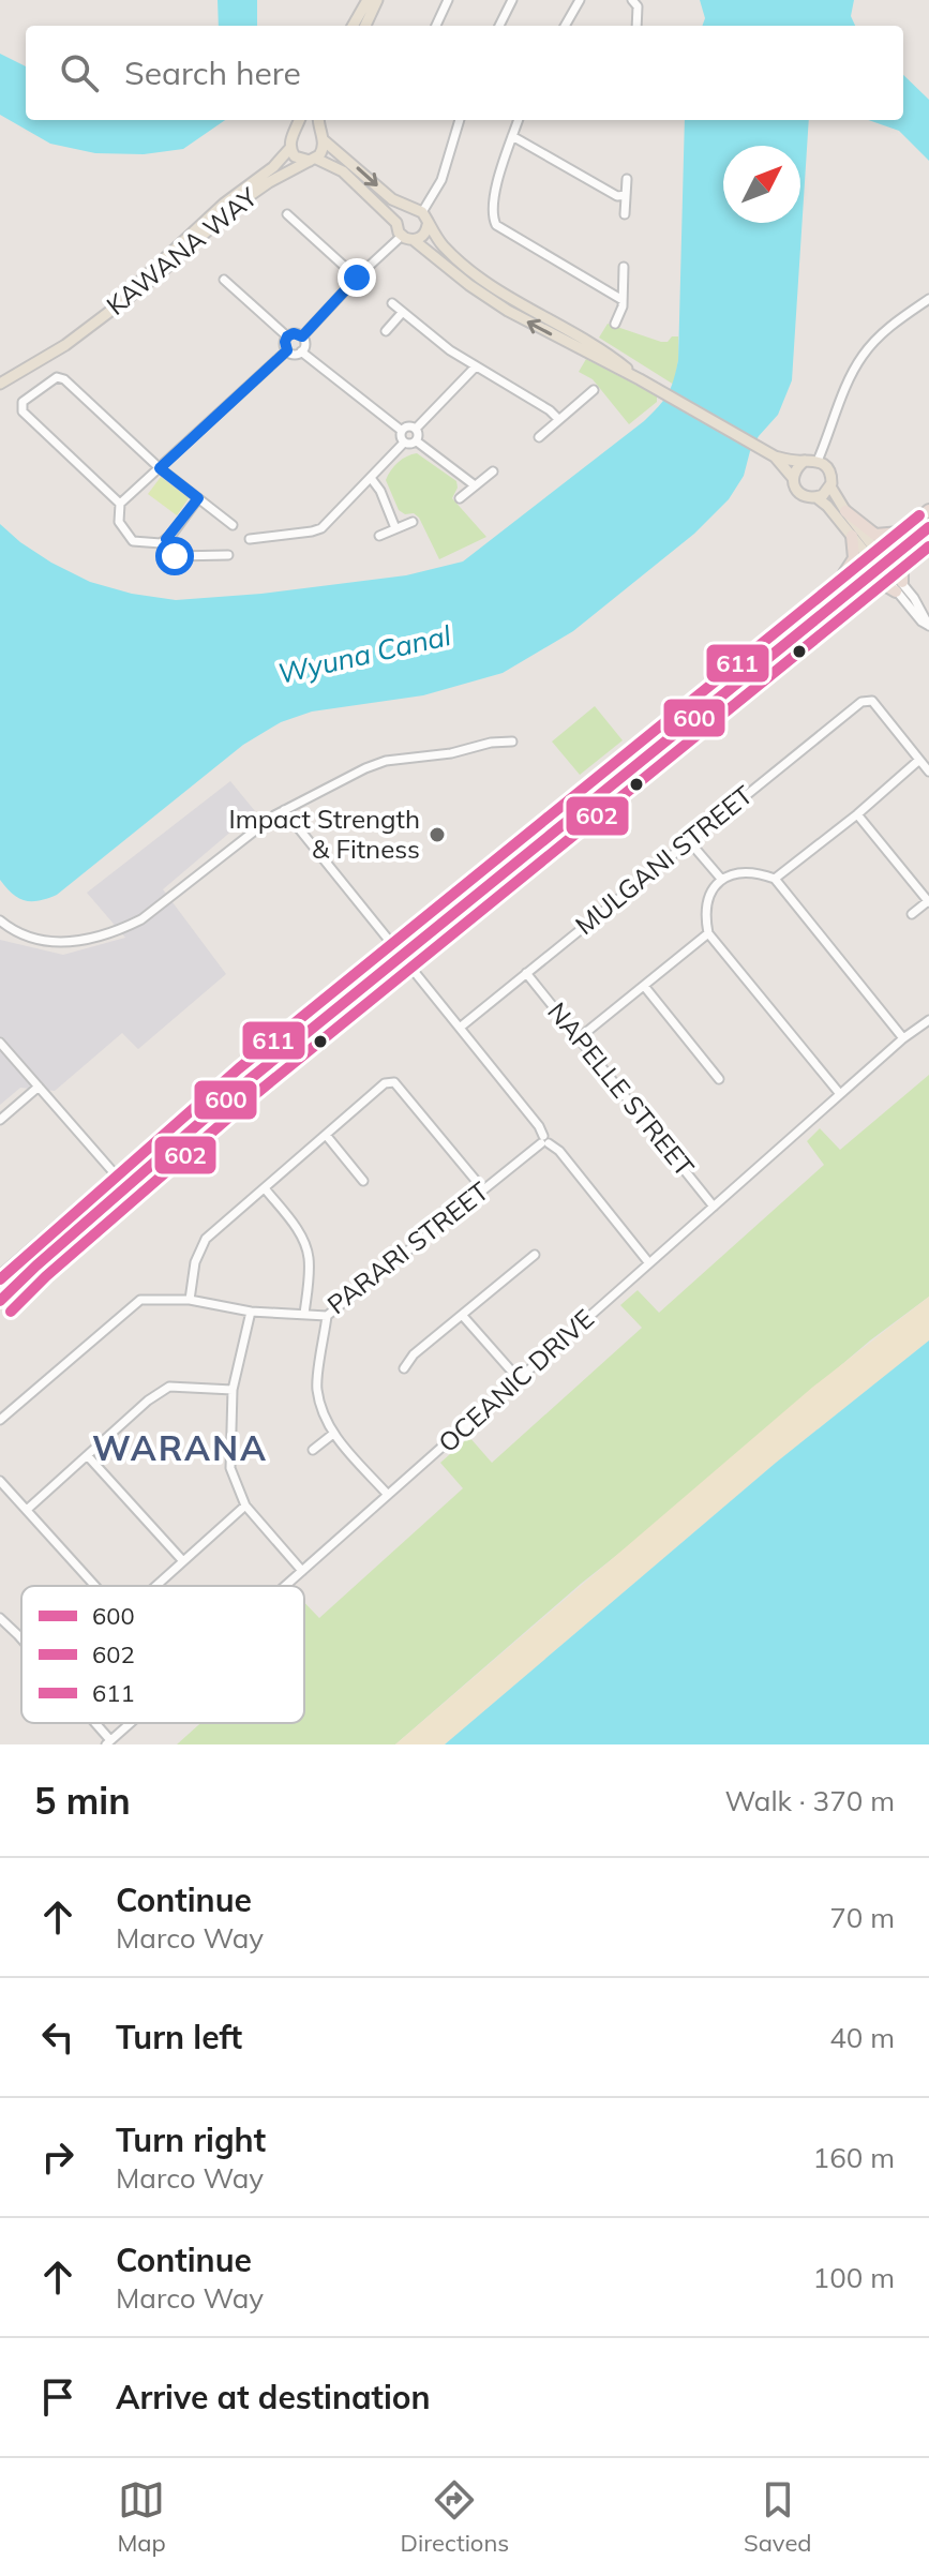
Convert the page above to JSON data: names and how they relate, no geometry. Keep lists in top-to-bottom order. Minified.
{"streets":{"main road":["KAWANA WAY"],"street":["MULGANI STREET","NAPELLE STREET","PARARI STREET","OCEANIC DRIVE"]},"crossings":[["MULGANI STREET","NAPELLE STREET"],["NAPELLE STREET","OCEANIC DRIVE"]],"districts":["WARANA"],"water":["Wyuna Canal"],"places":["Impact Strength & Fitness"],"lines":["transit line 611","transit line 600","transit line 602"],"legend":["600","602","611"],"north":"top right","page":{"search":"Search here","heading":["5 min","Walk · 370 m"],"list":[["Continue","Marco Way","70 m"],["Turn left","40 m"],["Turn right","Marco Way","160 m"],["Continue","Marco Way","100 m"],"Arrive at destination"],"nav":["Map","Directions","Saved"]}}
